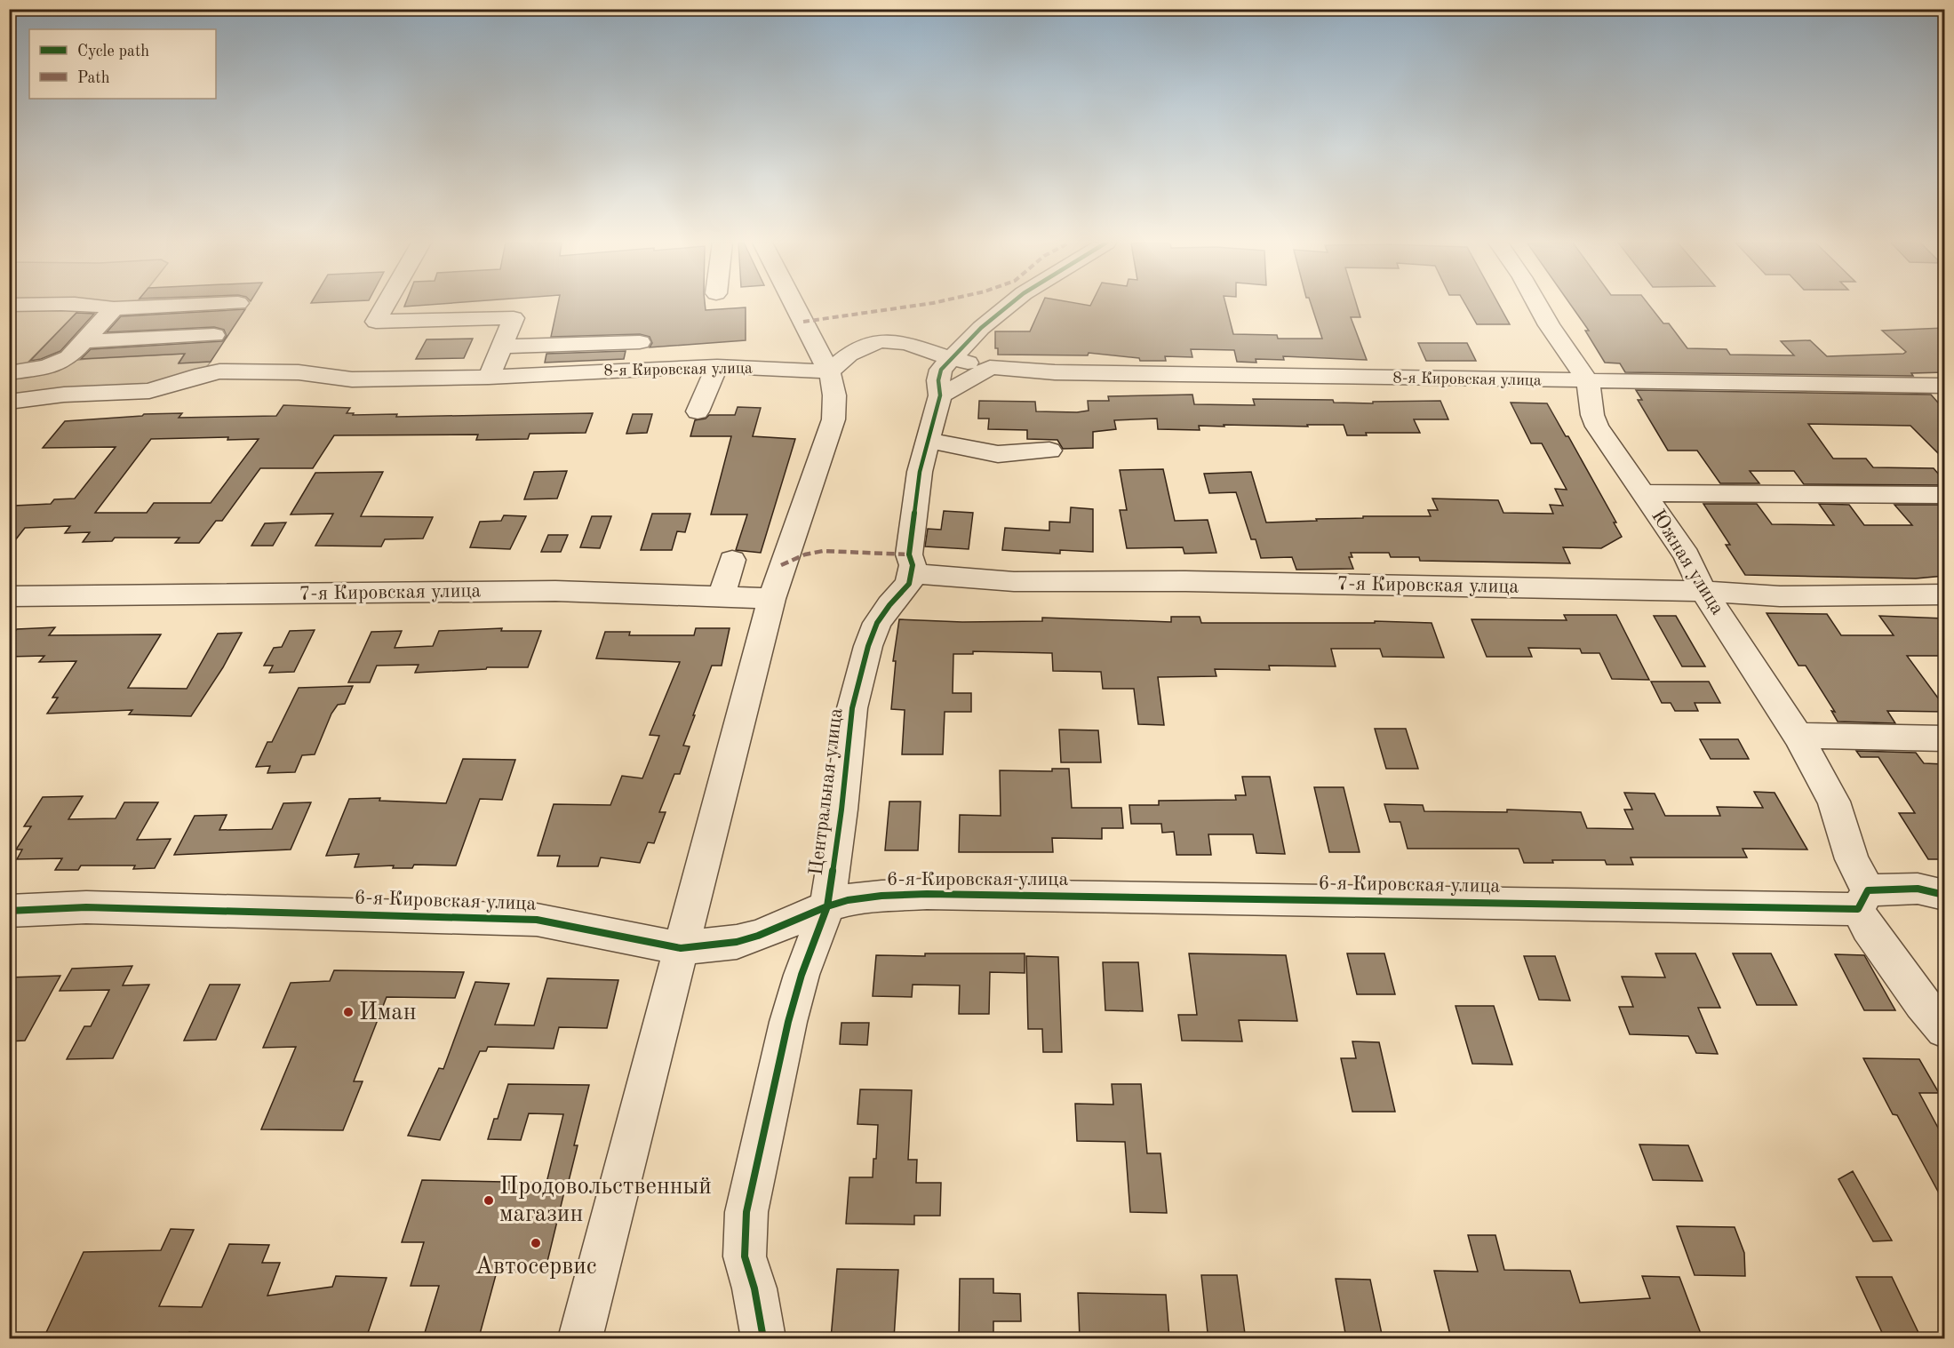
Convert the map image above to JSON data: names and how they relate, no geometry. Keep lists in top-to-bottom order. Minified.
{"streets":{"street":["8-я Кировская улица","Южная улица","7-я Кировская улица","Центральная улица","6-я Кировская улица"]},"crossings":[["8-я Кировская улица","Южная улица"],["Южная улица","7-я Кировская улица"],["Южная улица","6-я Кировская улица"],["7-я Кировская улица","Центральная улица"],["Центральная улица","6-я Кировская улица"]],"places":["Иман","Продовольственный магазин","Автосервис"],"legend":["Cycle path","Path"]}
